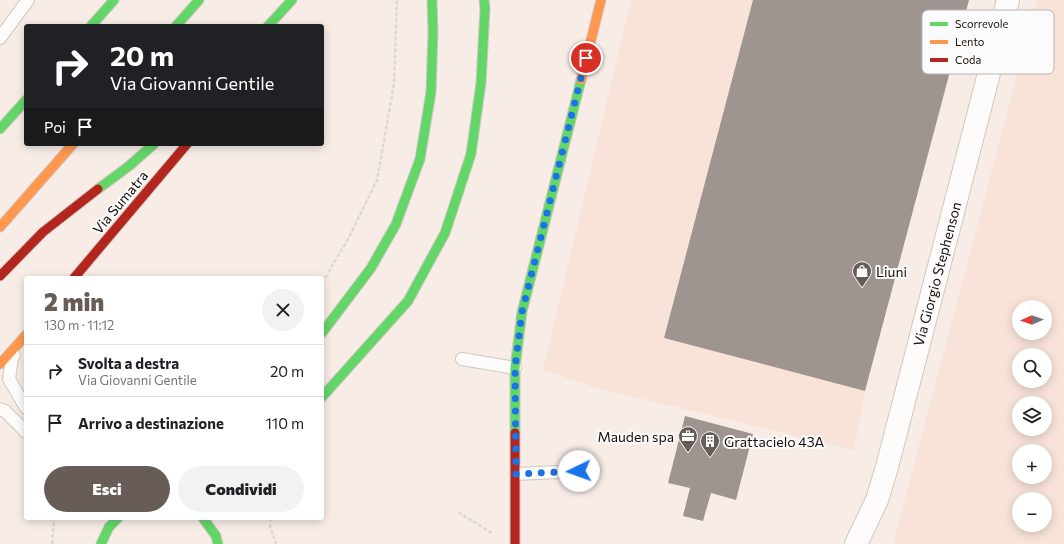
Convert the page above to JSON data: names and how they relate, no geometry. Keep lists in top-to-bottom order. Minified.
{"streets":{"main road":["Via Sumatra"],"street":["Via Giorgio Stephenson"]},"places":{"shop":["Liuni"],"office":["Mauden spa"],"building":["Grattacielo 43A"]},"legend":["Scorrevole","Lento","Coda"],"north":"left","page":{"turn":["20 m","Via Giovanni Gentile"],"then":"Poi","heading":["2 min","130 m · 11:12"],"map_buttons":["+","−"],"list":[{"name":"Svolta a destra","note":"Via Giovanni Gentile","value":"20 m"},{"name":"Arrivo a destinazione","value":"110 m"}],"buttons":["Esci","Condividi"]}}
